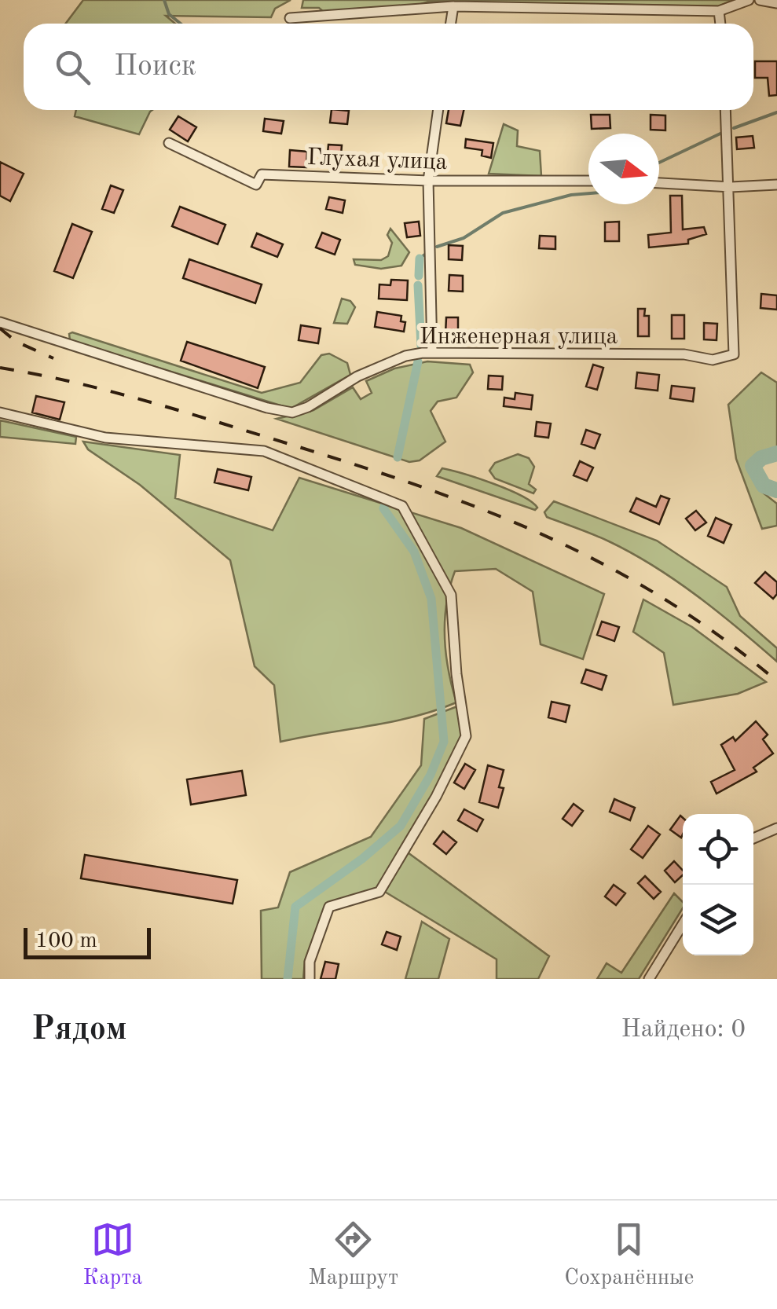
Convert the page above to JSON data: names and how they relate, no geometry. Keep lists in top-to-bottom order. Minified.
{"streets":{"street":["Глухая улица","Инженерная улица"]},"scale_bar":"100 m","north":"right","page":{"search":"Поиск","scale":"100 m","heading":["Рядом","Найдено: 0"],"nav":["Карта","Маршрут","Сохранённые"]}}
